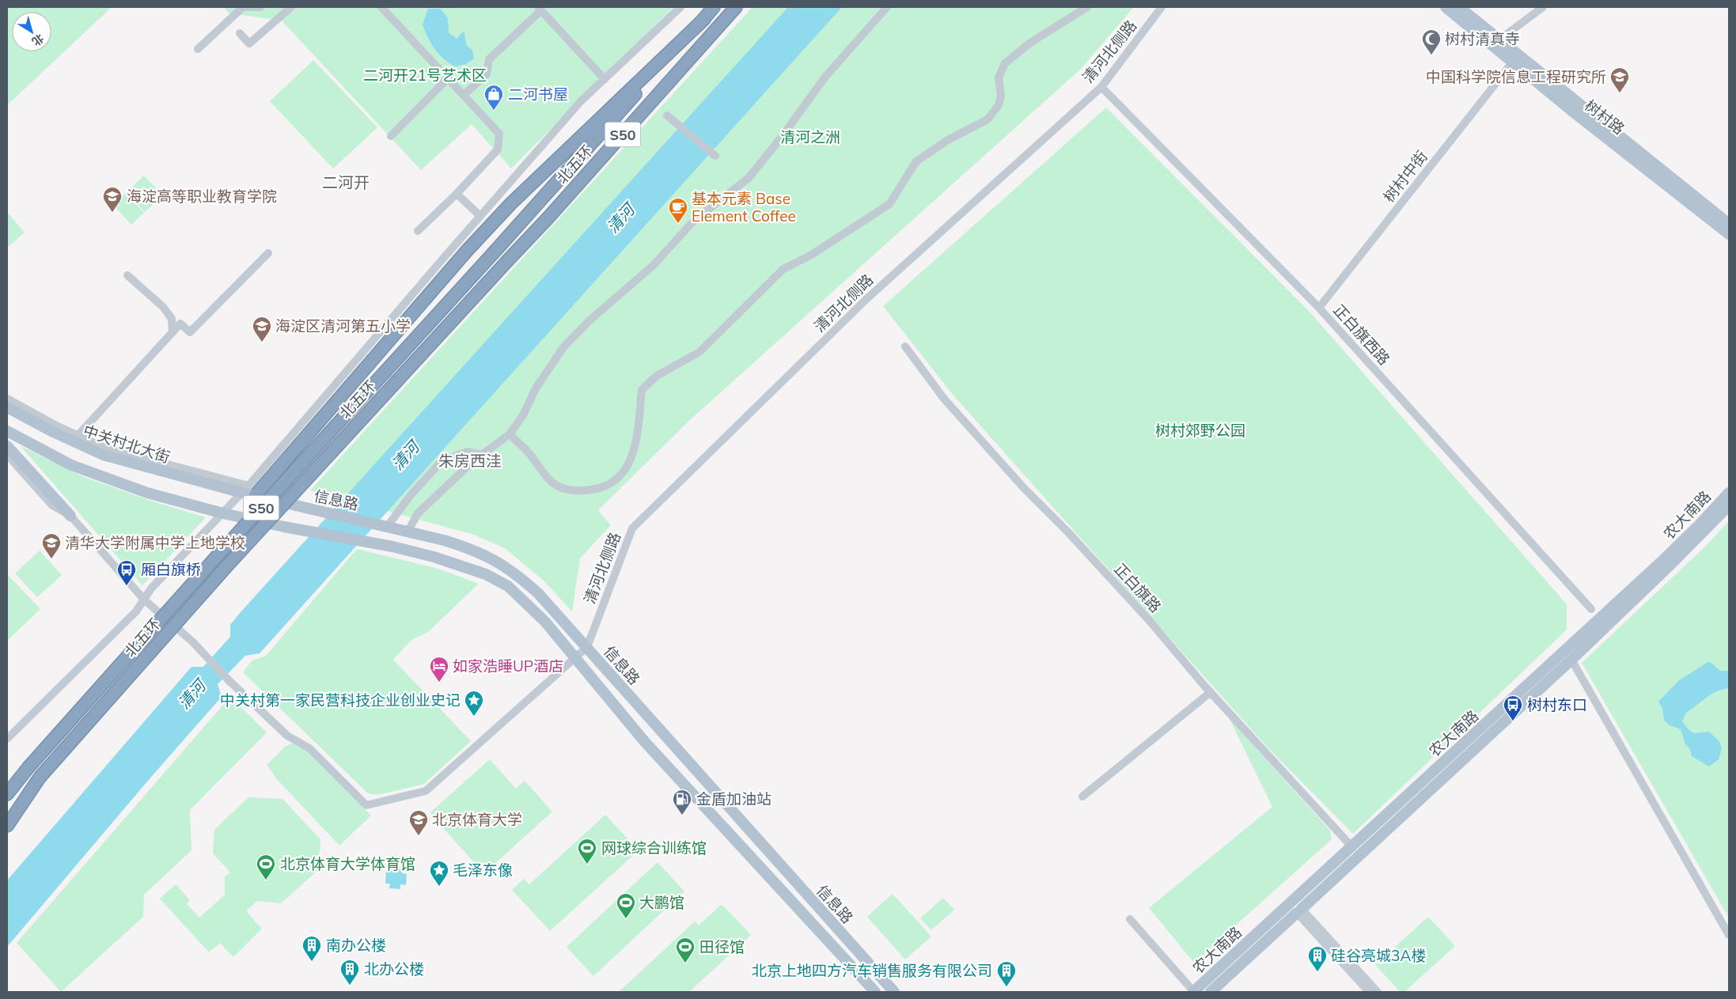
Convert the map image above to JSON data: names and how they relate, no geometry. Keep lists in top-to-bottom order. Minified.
{"streets":{"highway":["S50","北五环"],"main road":["树村路","中关村北大街","信息路","农大南路"],"street":["清河北侧路","树村中街","正白旗西路","正白旗路"]},"crossings":[["清河北侧路","正白旗西路"],["清河北侧路","信息路"],["树村路","树村中街"],["树村中街","正白旗西路"],["中关村北大街","信息路"],["农大南路","正白旗路"]],"districts":["二河开","朱房西洼"],"water":["清河"],"parks":["二河开21号艺术区","清河之洲","树村郊野公园"],"places":{"mosque":["树村清真寺"],"school or university":["中国科学院信息工程研究所","海淀高等职业教育学院","海淀区清河第五小学","清华大学附属中学上地学校","北京体育大学"],"shop":["二河书屋"],"cafe":["基本元素 Base Element Coffee"],"bus stop":["厢白旗桥","树村东口"],"hotel":["如家浩睡UP酒店"],"place":["中关村第一家民营科技企业创业史记","毛泽东像"],"fuel station":["金盾加油站"],"sports":["网球综合训练馆","北京体育大学体育馆","大鹏馆","田径馆"],"building":["南办公楼","硅谷亮城3A楼","北办公楼","北京上地四方汽车销售服务有限公司"]},"north":"bottom right"}
